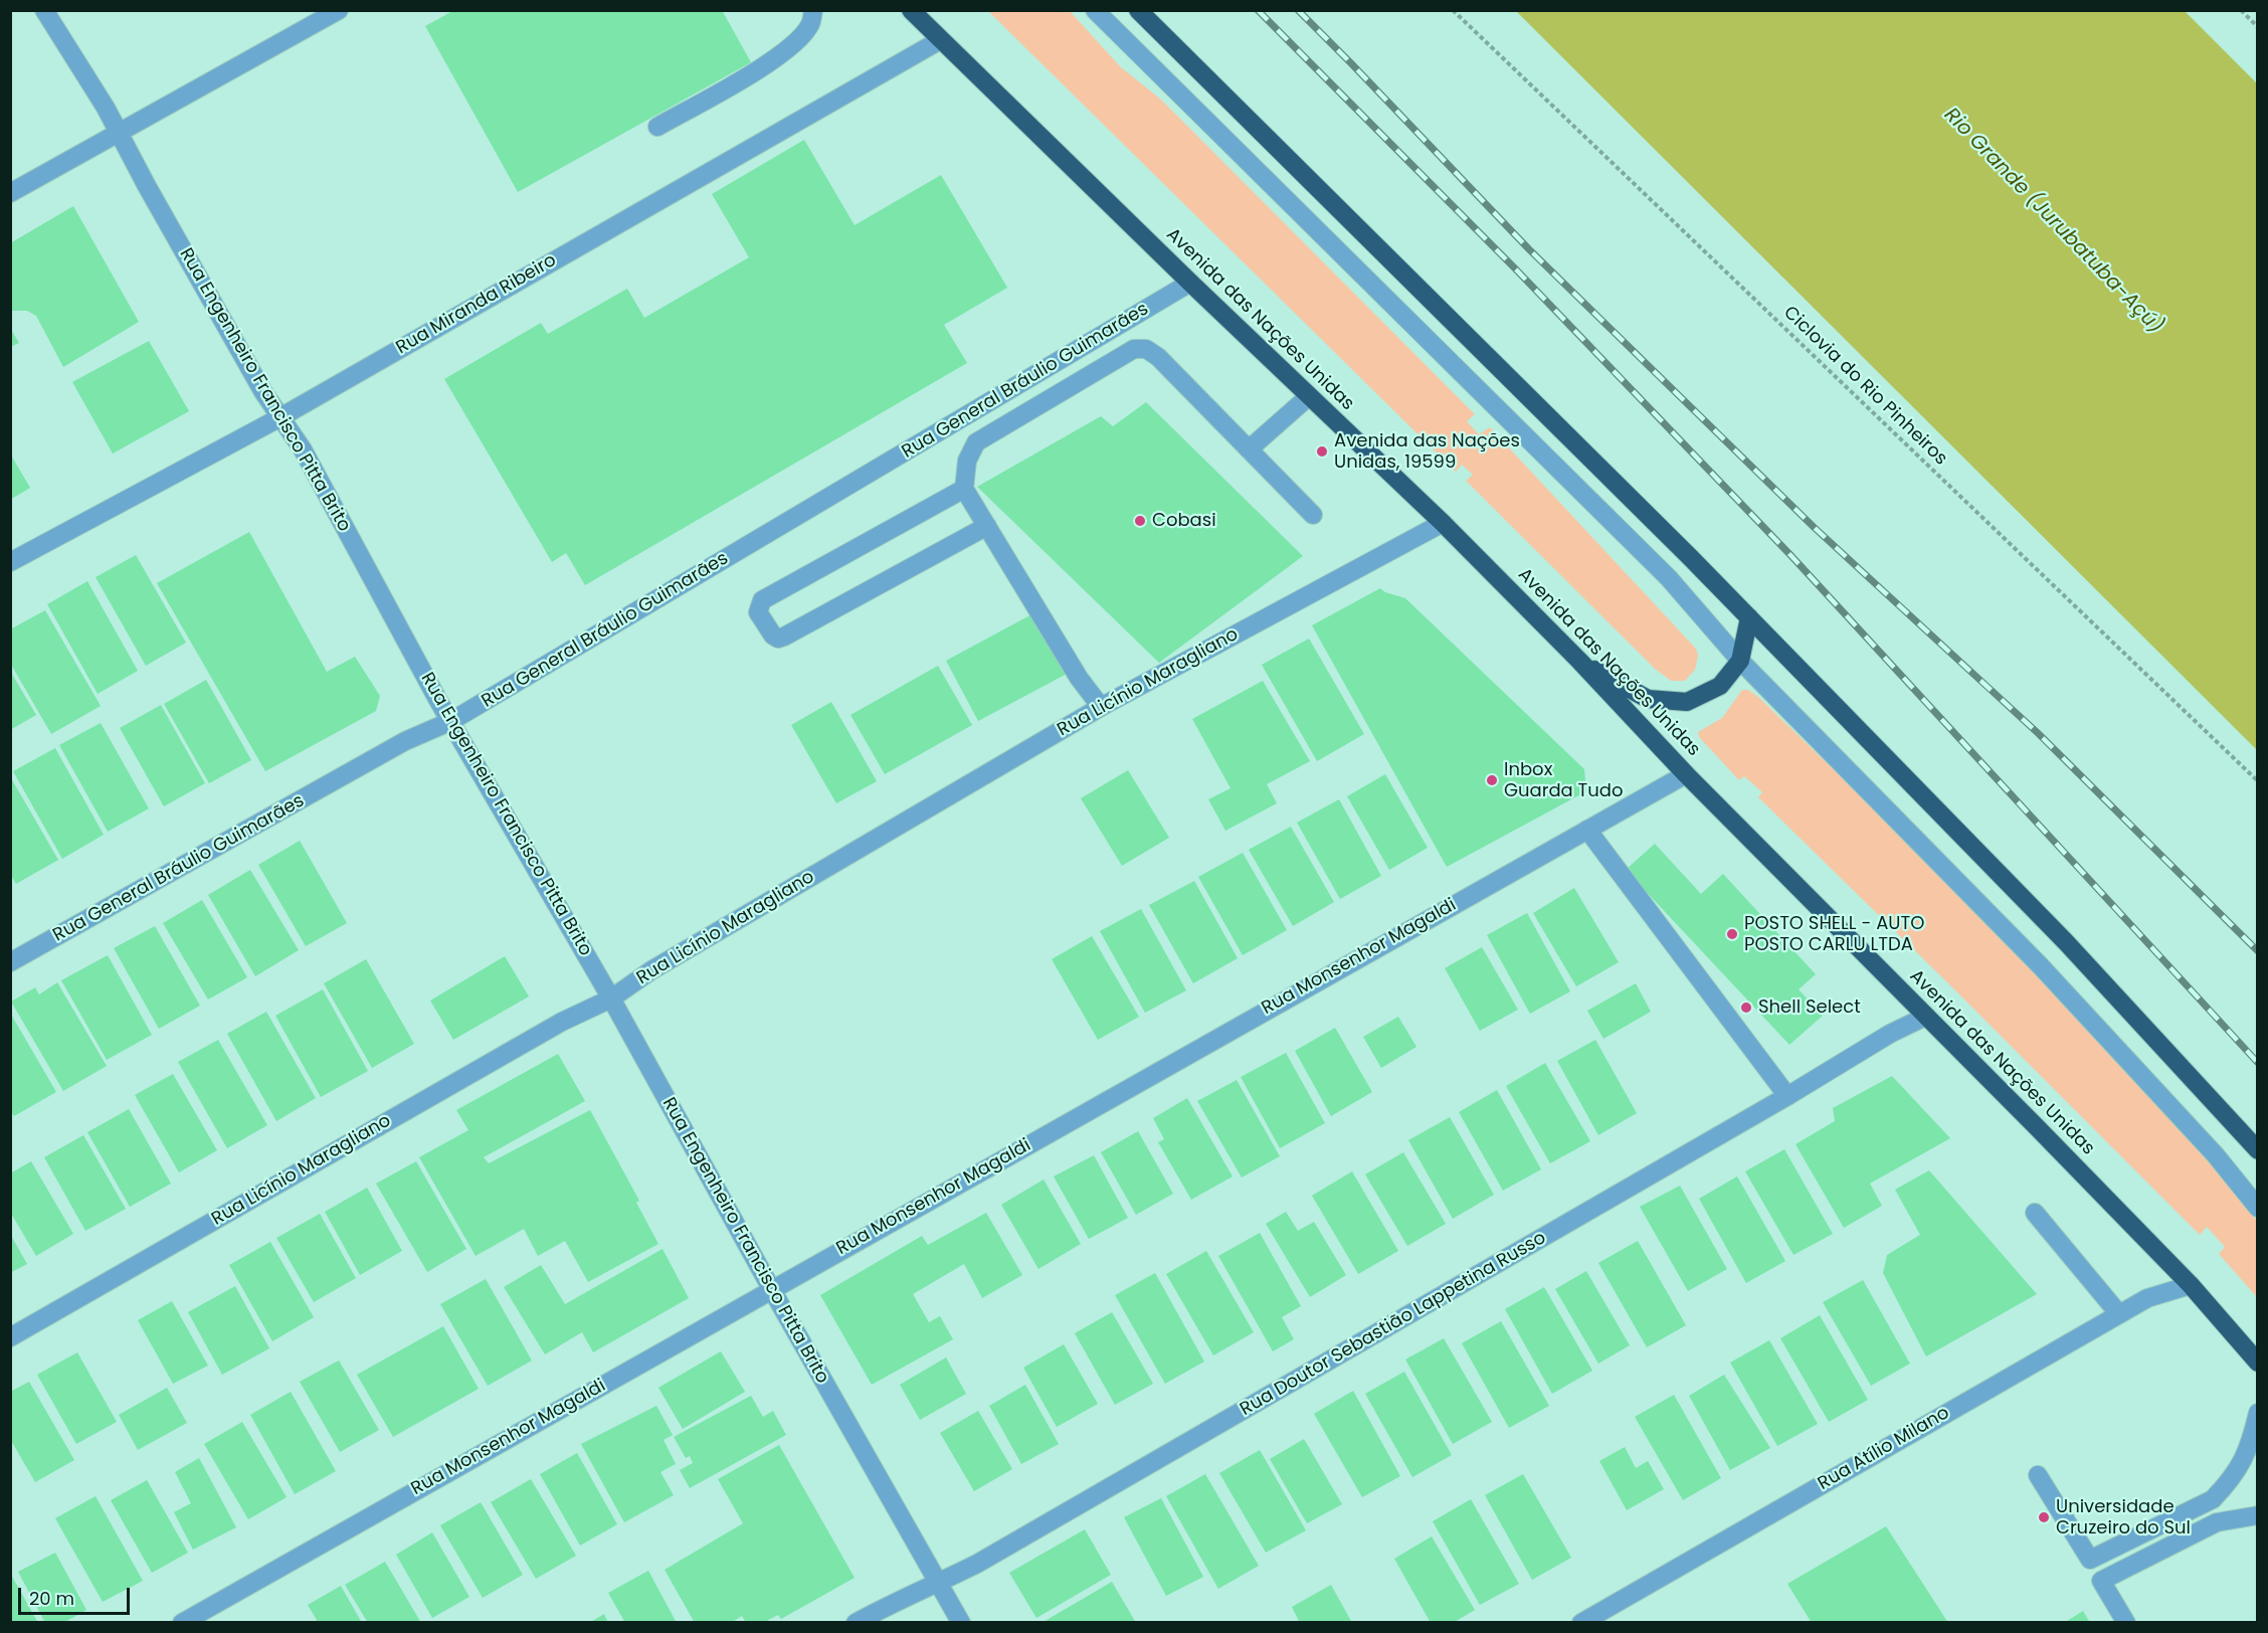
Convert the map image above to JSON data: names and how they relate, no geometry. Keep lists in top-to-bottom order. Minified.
{"streets":{"highway":["Avenida das Nações Unidas"],"street":["Rua Miranda Ribeiro","Rua General Bráulio Guimarães","Rua Engenheiro Francisco Pitta Brito","Rua Licínio Maragliano","Rua Monsenhor Magaldi","Rua Doutor Sebastião Lappetina Russo","Rua Atílio Milano"],"path":["Ciclovia do Rio Pinheiros"]},"crossings":[["Rua Miranda Ribeiro","Avenida das Nações Unidas"],["Rua Miranda Ribeiro","Rua Engenheiro Francisco Pitta Brito"],["Avenida das Nações Unidas","Rua General Bráulio Guimarães"],["Avenida das Nações Unidas","Rua Licínio Maragliano"],["Avenida das Nações Unidas","Rua Monsenhor Magaldi"],["Avenida das Nações Unidas","Rua Doutor Sebastião Lappetina Russo"],["Avenida das Nações Unidas","Rua Atílio Milano"],["Rua General Bráulio Guimarães","Rua Engenheiro Francisco Pitta Brito"],["Rua Engenheiro Francisco Pitta Brito","Rua Licínio Maragliano"],["Rua Engenheiro Francisco Pitta Brito","Rua Monsenhor Magaldi"],["Rua Engenheiro Francisco Pitta Brito","Rua Doutor Sebastião Lappetina Russo"]],"water":["Rio Grande (Jurubatuba-Açú)"],"places":["Avenida das Nações Unidas, 19599","Cobasi","Inbox Guarda Tudo","POSTO SHELL - AUTO POSTO CARLU LTDA","Shell Select","Universidade Cruzeiro do Sul"],"scale_bar":"20 m"}
